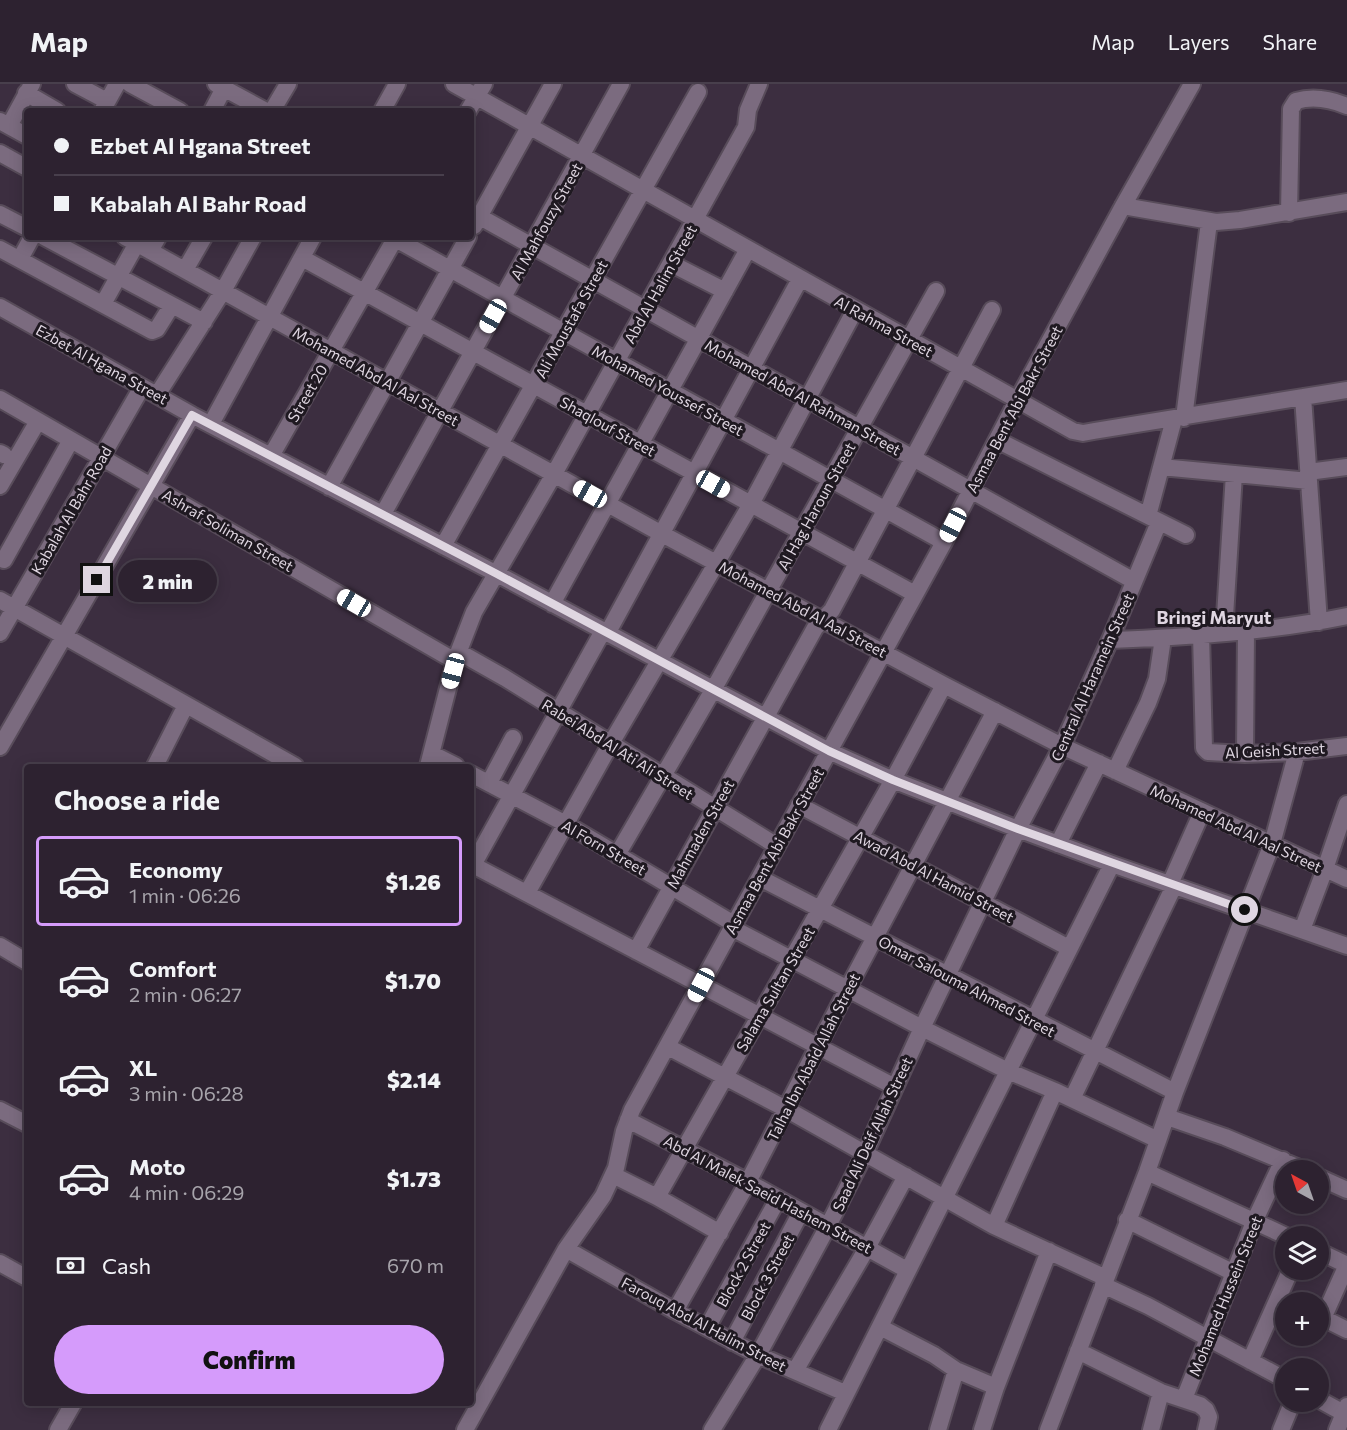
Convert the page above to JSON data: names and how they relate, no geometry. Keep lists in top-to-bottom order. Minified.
{"streets":{"street":["Al Mahfouzy Street","Abd Al Halim Street","Ali Moustafa Street","Al Rahma Street","Ezbet Al Hgana Street","Mohamed Abd Al Aal Street","Mohamed Youssef Street","Street 20","Mohamed Abd Al Rahman Street","Asmaa Bent Abi Bakr Street","Shaqlouf Street","Al Hag Haroun Street","Kabalah Al Bahr Road","Ashraf Soliman Street","Central Al Haramein Street","Rabei Abd Al Ati Ali Street","Al Geish Street","Mahmaden Street","Al Forn Street","Awad Abd Al Hamid Street","Omar Salouma Ahmed Street","Salama Sultan Street","Talha Ibn Abaid Allah Street","Saad Ali Deif Allah Street","Abd Al Malek Saeid Hashem Street","Block 2 Street","Block 3 Street","Mohamed Hussein Street","Farouq Abd Al Halim Street"]},"crossings":[["Al Mahfouzy Street","Al Rahma Street"],["Al Mahfouzy Street","Ezbet Al Hgana Street"],["Al Mahfouzy Street","Mohamed Abd Al Aal Street"],["Al Mahfouzy Street","Mohamed Youssef Street"],["Al Mahfouzy Street","Mohamed Abd Al Rahman Street"],["Al Mahfouzy Street","Shaqlouf Street"],["Abd Al Halim Street","Al Rahma Street"],["Abd Al Halim Street","Ezbet Al Hgana Street"],["Abd Al Halim Street","Mohamed Abd Al Aal Street"],["Abd Al Halim Street","Mohamed Youssef Street"],["Abd Al Halim Street","Mohamed Abd Al Rahman Street"],["Abd Al Halim Street","Shaqlouf Street"],["Abd Al Halim Street","Ashraf Soliman Street"],["Abd Al Halim Street","Rabei Abd Al Ati Ali Street"],["Ali Moustafa Street","Al Rahma Street"],["Ali Moustafa Street","Ezbet Al Hgana Street"],["Ali Moustafa Street","Mohamed Abd Al Aal Street"],["Ali Moustafa Street","Mohamed Youssef Street"],["Ali Moustafa Street","Mohamed Abd Al Rahman Street"],["Ali Moustafa Street","Shaqlouf Street"],["Al Rahma Street","Asmaa Bent Abi Bakr Street"],["Al Rahma Street","Al Hag Haroun Street"],["Al Rahma Street","Central Al Haramein Street"],["Al Rahma Street","Mahmaden Street"],["Ezbet Al Hgana Street","Street 20"],["Ezbet Al Hgana Street","Asmaa Bent Abi Bakr Street"],["Ezbet Al Hgana Street","Al Hag Haroun Street"],["Ezbet Al Hgana Street","Kabalah Al Bahr Road"],["Ezbet Al Hgana Street","Central Al Haramein Street"],["Ezbet Al Hgana Street","Mahmaden Street"],["Ezbet Al Hgana Street","Salama Sultan Street"],["Ezbet Al Hgana Street","Talha Ibn Abaid Allah Street"],["Ezbet Al Hgana Street","Saad Ali Deif Allah Street"],["Mohamed Abd Al Aal Street","Street 20"],["Mohamed Abd Al Aal Street","Asmaa Bent Abi Bakr Street"],["Mohamed Abd Al Aal Street","Al Hag Haroun Street"],["Mohamed Abd Al Aal Street","Central Al Haramein Street"],["Mohamed Abd Al Aal Street","Mahmaden Street"],["Mohamed Abd Al Aal Street","Salama Sultan Street"],["Mohamed Abd Al Aal Street","Talha Ibn Abaid Allah Street"],["Mohamed Youssef Street","Asmaa Bent Abi Bakr Street"],["Mohamed Youssef Street","Al Hag Haroun Street"],["Mohamed Youssef Street","Mahmaden Street"],["Street 20","Shaqlouf Street"],["Mohamed Abd Al Rahman Street","Asmaa Bent Abi Bakr Street"],["Mohamed Abd Al Rahman Street","Al Hag Haroun Street"],["Mohamed Abd Al Rahman Street","Central Al Haramein Street"],["Mohamed Abd Al Rahman Street","Mahmaden Street"],["Asmaa Bent Abi Bakr Street","Shaqlouf Street"],["Asmaa Bent Abi Bakr Street","Rabei Abd Al Ati Ali Street"],["Asmaa Bent Abi Bakr Street","Al Forn Street"],["Asmaa Bent Abi Bakr Street","Awad Abd Al Hamid Street"],["Asmaa Bent Abi Bakr Street","Omar Salouma Ahmed Street"],["Asmaa Bent Abi Bakr Street","Abd Al Malek Saeid Hashem Street"],["Asmaa Bent Abi Bakr Street","Farouq Abd Al Halim Street"],["Shaqlouf Street","Al Hag Haroun Street"],["Shaqlouf Street","Mahmaden Street"],["Al Hag Haroun Street","Rabei Abd Al Ati Ali Street"],["Al Hag Haroun Street","Al Forn Street"],["Kabalah Al Bahr Road","Ashraf Soliman Street"],["Ashraf Soliman Street","Rabei Abd Al Ati Ali Street"],["Central Al Haramein Street","Saad Ali Deif Allah Street"],["Rabei Abd Al Ati Ali Street","Mahmaden Street"],["Mahmaden Street","Al Forn Street"],["Al Forn Street","Salama Sultan Street"],["Al Forn Street","Talha Ibn Abaid Allah Street"],["Al Forn Street","Saad Ali Deif Allah Street"],["Awad Abd Al Hamid Street","Salama Sultan Street"],["Awad Abd Al Hamid Street","Talha Ibn Abaid Allah Street"],["Awad Abd Al Hamid Street","Saad Ali Deif Allah Street"],["Omar Salouma Ahmed Street","Salama Sultan Street"],["Omar Salouma Ahmed Street","Talha Ibn Abaid Allah Street"],["Omar Salouma Ahmed Street","Saad Ali Deif Allah Street"],["Salama Sultan Street","Abd Al Malek Saeid Hashem Street"],["Talha Ibn Abaid Allah Street","Abd Al Malek Saeid Hashem Street"],["Talha Ibn Abaid Allah Street","Farouq Abd Al Halim Street"],["Saad Ali Deif Allah Street","Abd Al Malek Saeid Hashem Street"],["Saad Ali Deif Allah Street","Farouq Abd Al Halim Street"],["Abd Al Malek Saeid Hashem Street","Block 2 Street"],["Abd Al Malek Saeid Hashem Street","Block 3 Street"],["Block 2 Street","Farouq Abd Al Halim Street"],["Block 3 Street","Farouq Abd Al Halim Street"]],"districts":["Bringi Maryut"],"north":"top left","page":{"header":"Map","nav":["Map","Layers","Share"],"banner":["Ezbet Al Hgana Street","Kabalah Al Bahr Road"],"bubble":"2 min","heading":"Choose a ride","list":[{"name":"Economy","note":"1 min · 06:26","value":"$1.26"},{"name":"Comfort","note":"2 min · 06:27","value":"$1.70"},{"name":"XL","note":"3 min · 06:28","value":"$2.14"},{"name":"Moto","note":"4 min · 06:29","value":"$1.73"}],"map_buttons":["+","−"],"pay":["Cash","670 m"],"buttons":"Confirm"}}
